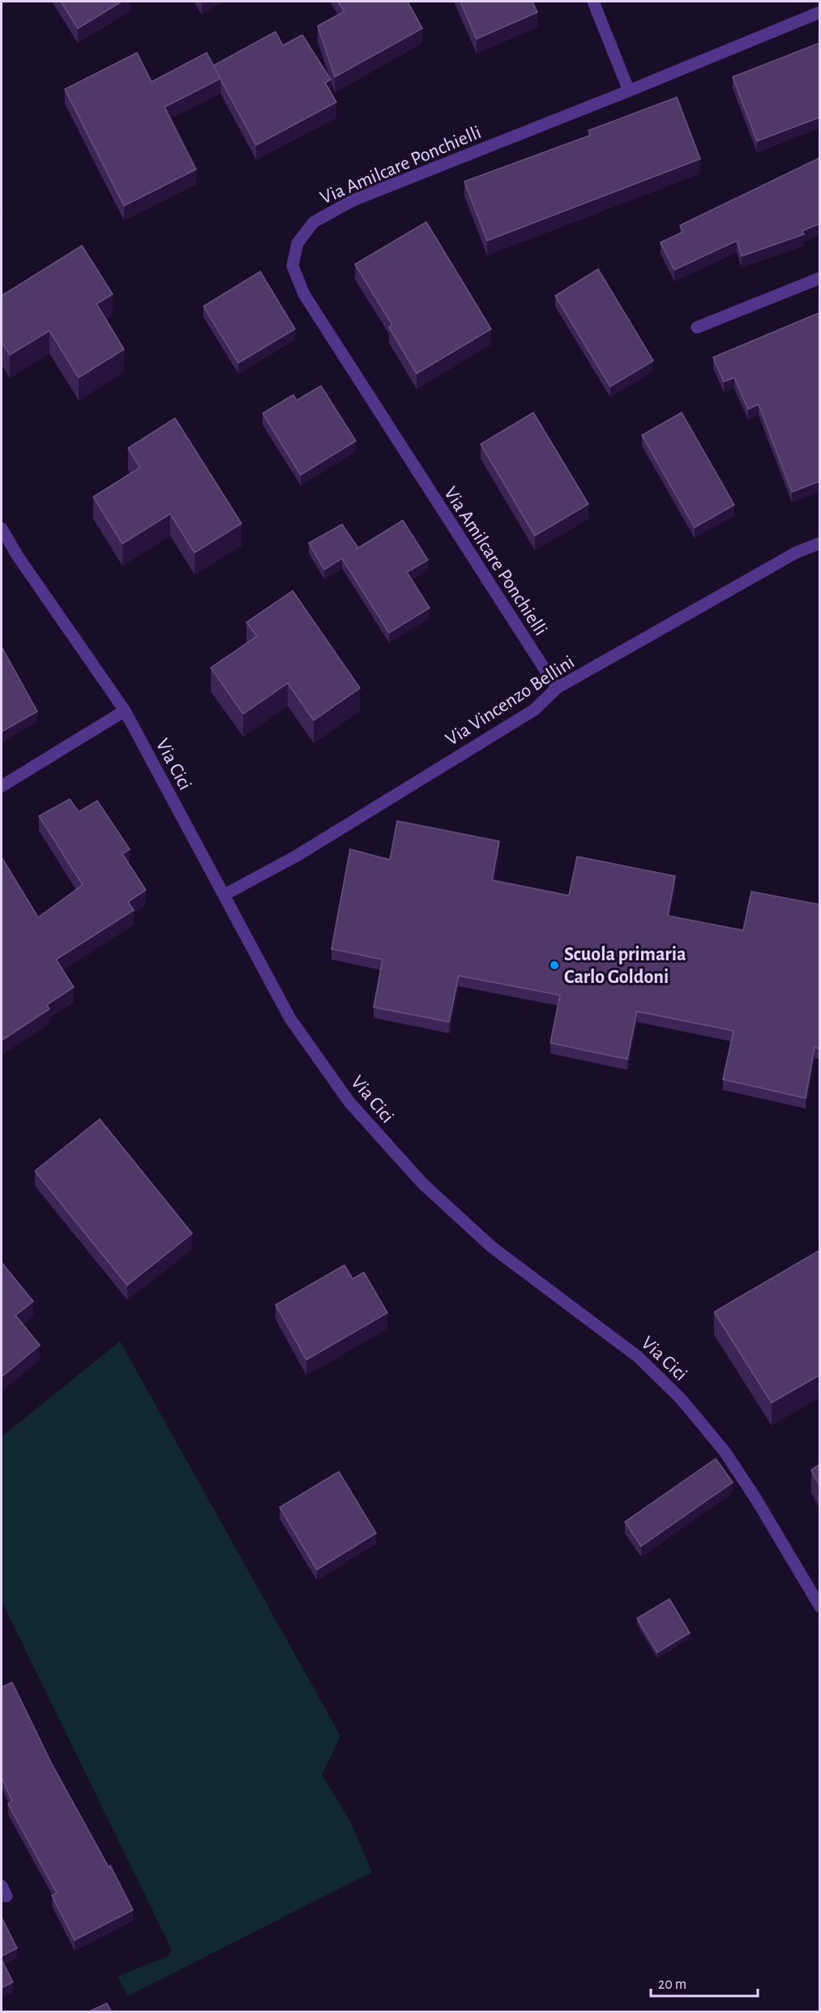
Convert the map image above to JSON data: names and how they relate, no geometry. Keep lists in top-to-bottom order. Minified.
{"streets":{"street":["Via Amilcare Ponchielli","Via Vincenzo Bellini","Via Cici"]},"crossings":[["Via Amilcare Ponchielli","Via Vincenzo Bellini"],["Via Vincenzo Bellini","Via Cici"]],"places":["Scuola primaria Carlo Goldoni"],"scale_bar":"20 m"}
